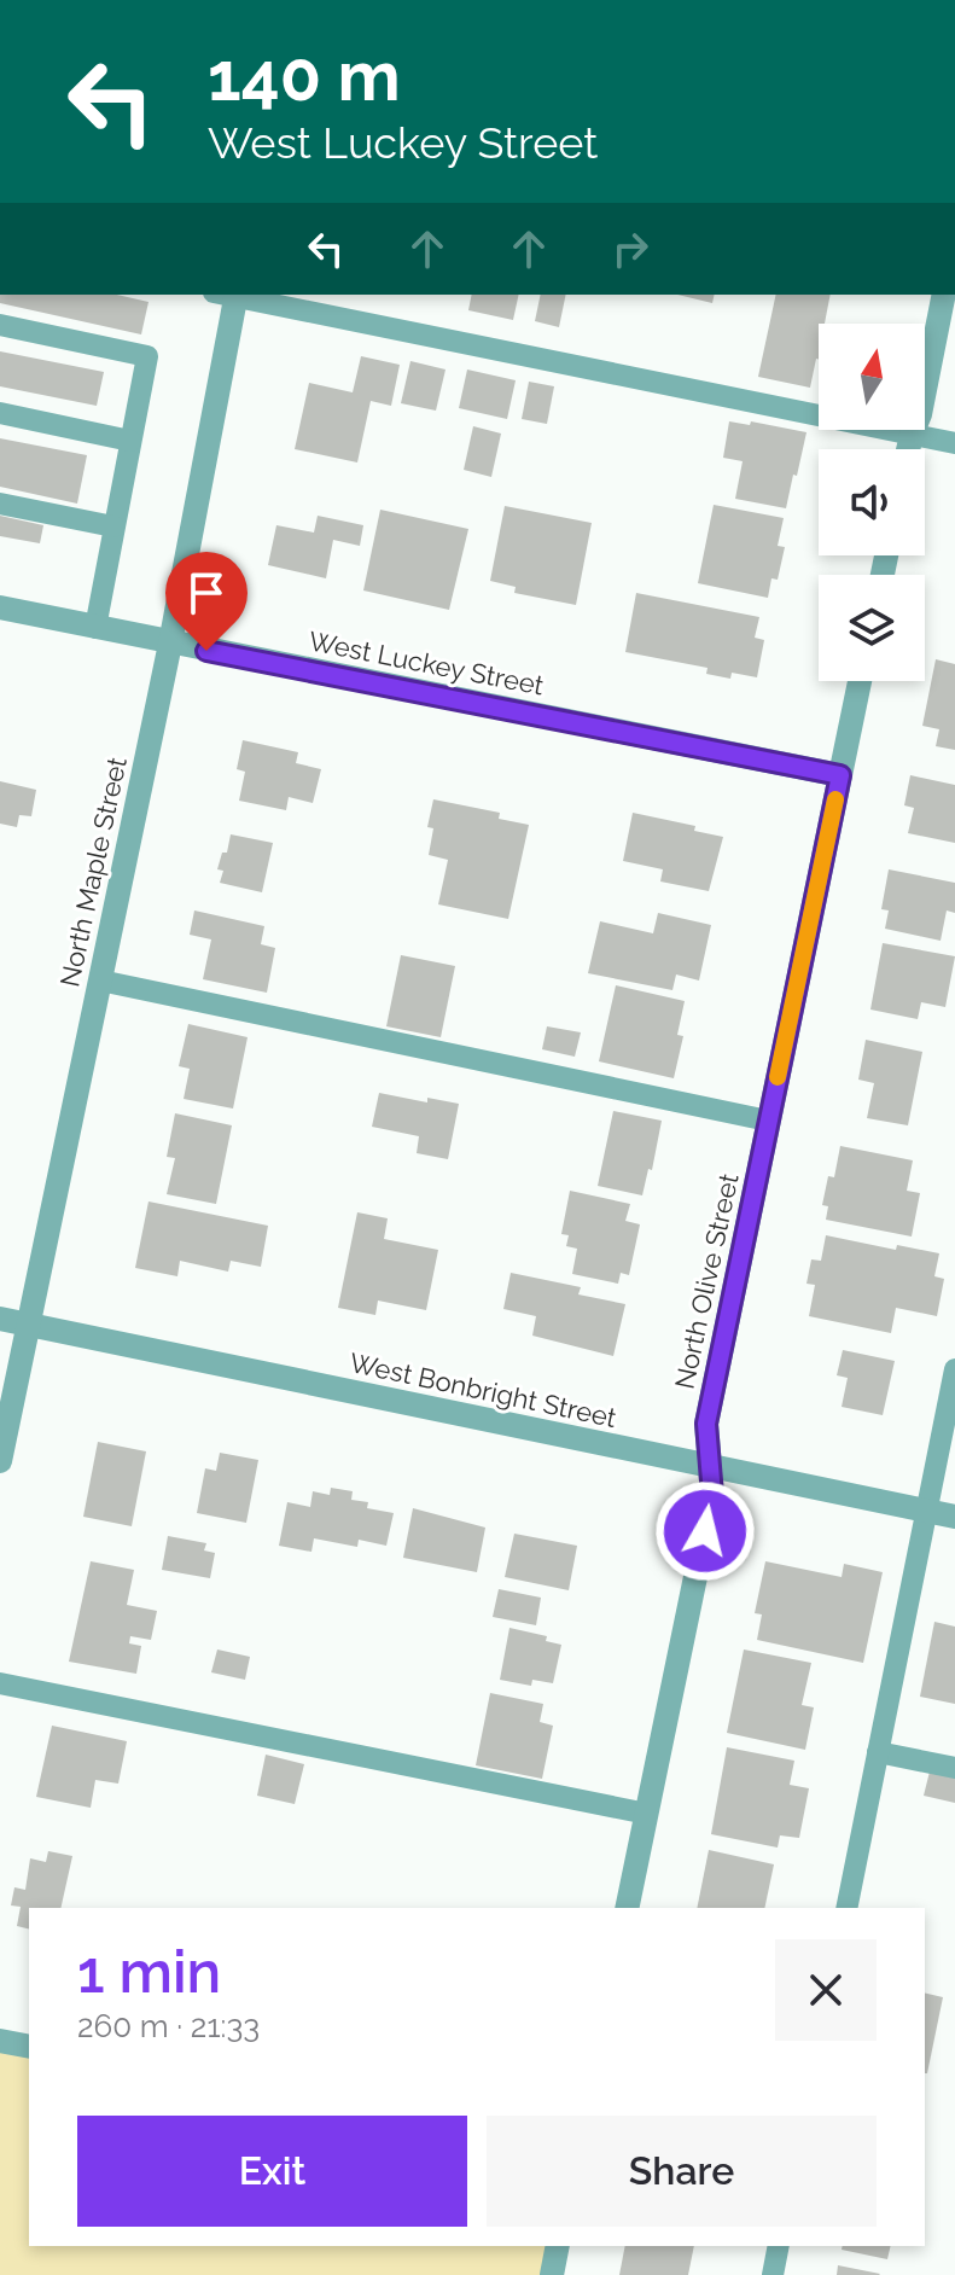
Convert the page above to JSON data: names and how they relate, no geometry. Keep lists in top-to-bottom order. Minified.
{"streets":{"street":["West Luckey Street","North Maple Street","North Olive Street","West Bonbright Street"]},"crossings":[["West Luckey Street","North Maple Street"],["West Luckey Street","North Olive Street"],["North Maple Street","West Bonbright Street"],["North Olive Street","West Bonbright Street"]],"north":"top","page":{"turn":["140 m","West Luckey Street"],"heading":["1 min","260 m · 21:33"],"buttons":["Exit","Share"]}}
